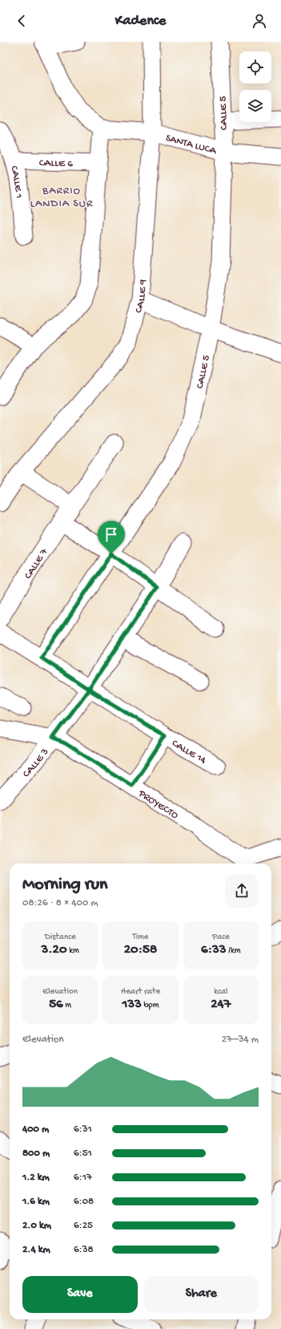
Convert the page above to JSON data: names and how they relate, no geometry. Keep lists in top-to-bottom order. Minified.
{"streets":{"street":["CALLE 5","SANTA LUCA","CALLE 6","CALLE 1","CALLE 9","CALLE 7","CALLE 14","CALLE 3","PROYECTO"]},"crossings":[["CALLE 5","SANTA LUCA"],["CALLE 5","CALLE 14"],["SANTA LUCA","CALLE 9"],["CALLE 6","CALLE 1"],["CALLE 14","CALLE 3"],["CALLE 3","PROYECTO"]],"districts":["BARRIO LANDIA SUR"],"page":{"header":"Kadence","heading":["Morning run","08:26 · 8 × 400 m"],"stats":[["Distance","3.20 km"],["Time","20:58"],["Pace","6:33 /km"],["Elevation","56 m"],["Heart rate","133 bpm"],["kcal","247"]],"chart":["Elevation","27–34 m"],"list":[{"name":"400 m","note":"6:31"},{"name":"800 m","note":"6:51"},{"name":"1.2 km","note":"6:17"},{"name":"1.6 km","note":"6:08"},{"name":"2.0 km","note":"6:25"},{"name":"2.4 km","note":"6:38"}],"buttons":["Save","Share"]}}
